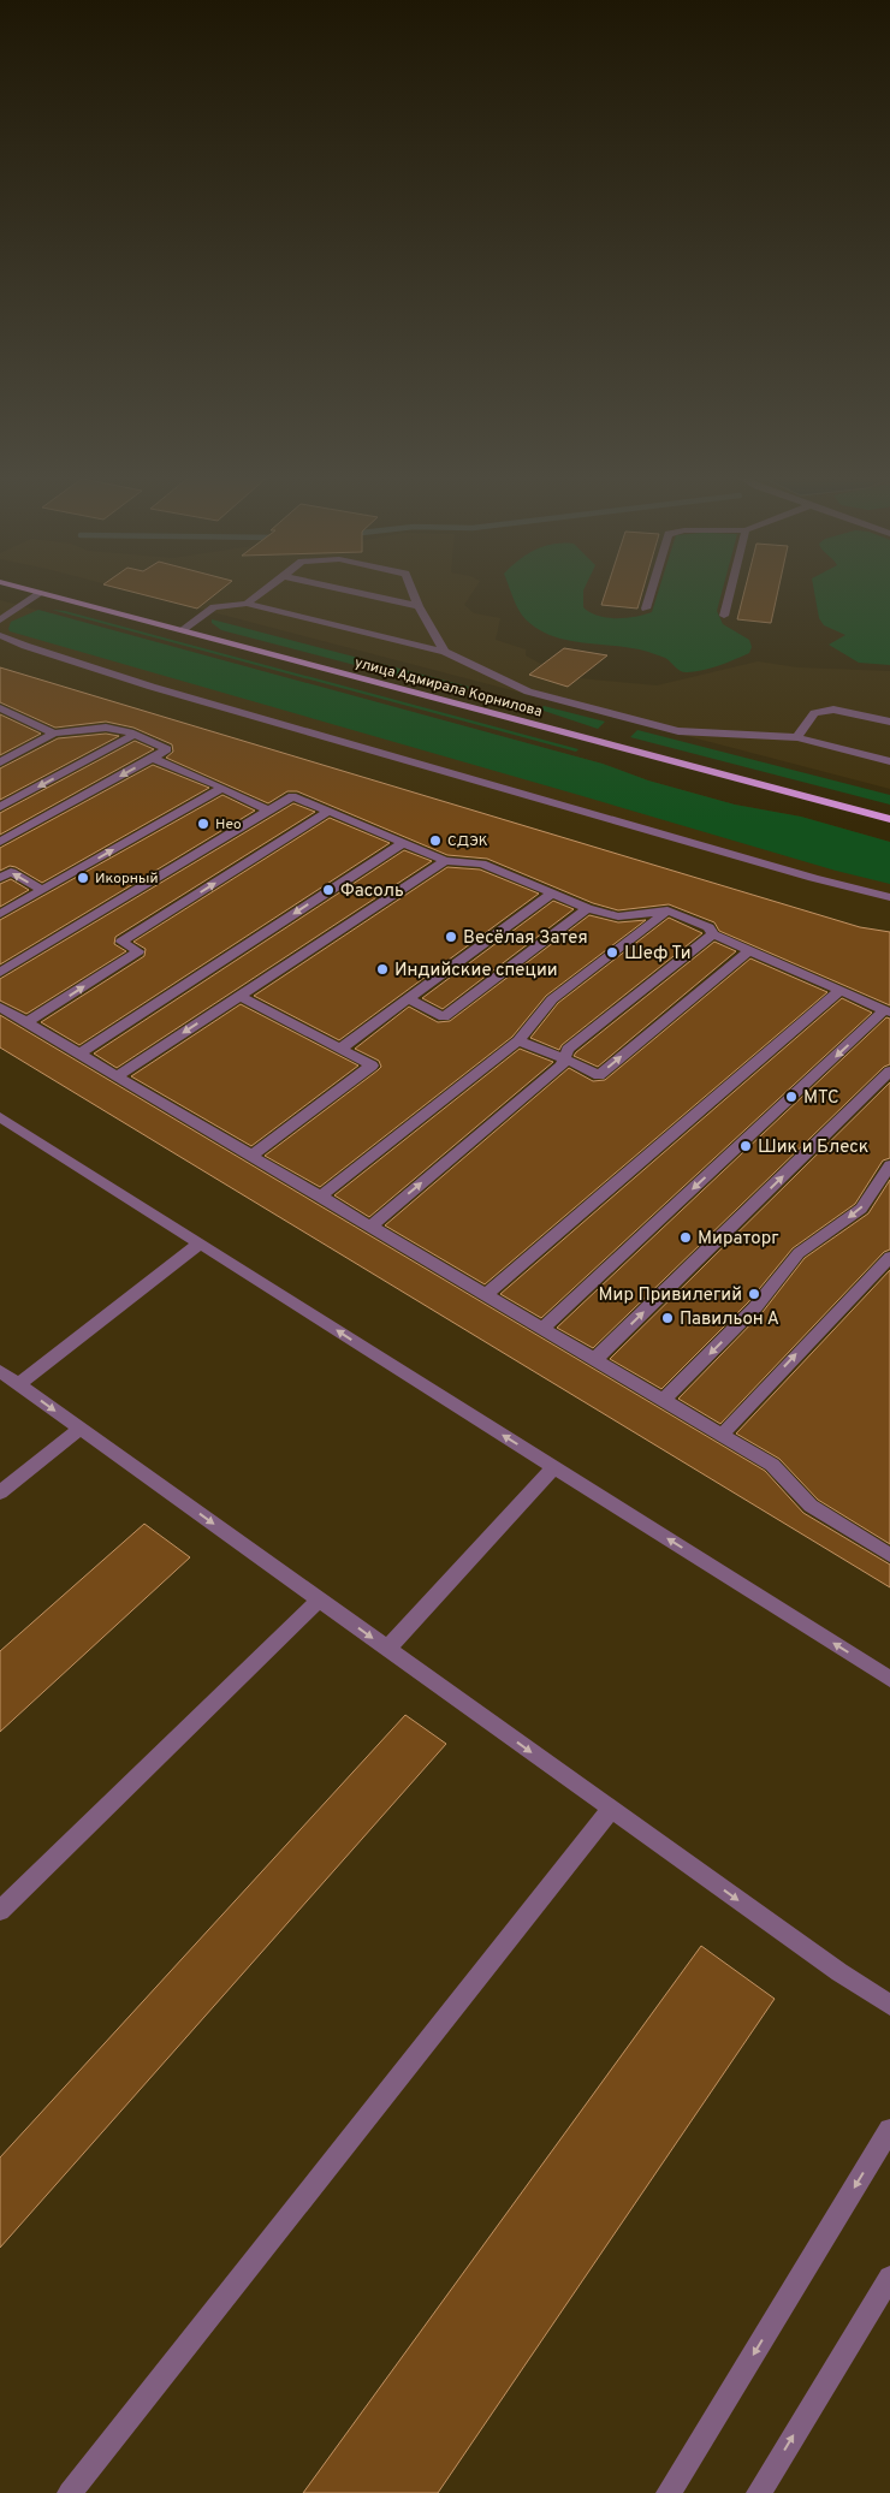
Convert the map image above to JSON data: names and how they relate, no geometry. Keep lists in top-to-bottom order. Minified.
{"streets":{"main road":["улица Адмирала Корнилова"]},"places":["Нео","СДЭК","Икорный","Фасоль","Весёлая Затея","Шеф Ти","Индийские специи","МТС","Шик и Блеск","Мираторг","Мир Привилегий","Павильон А"]}
